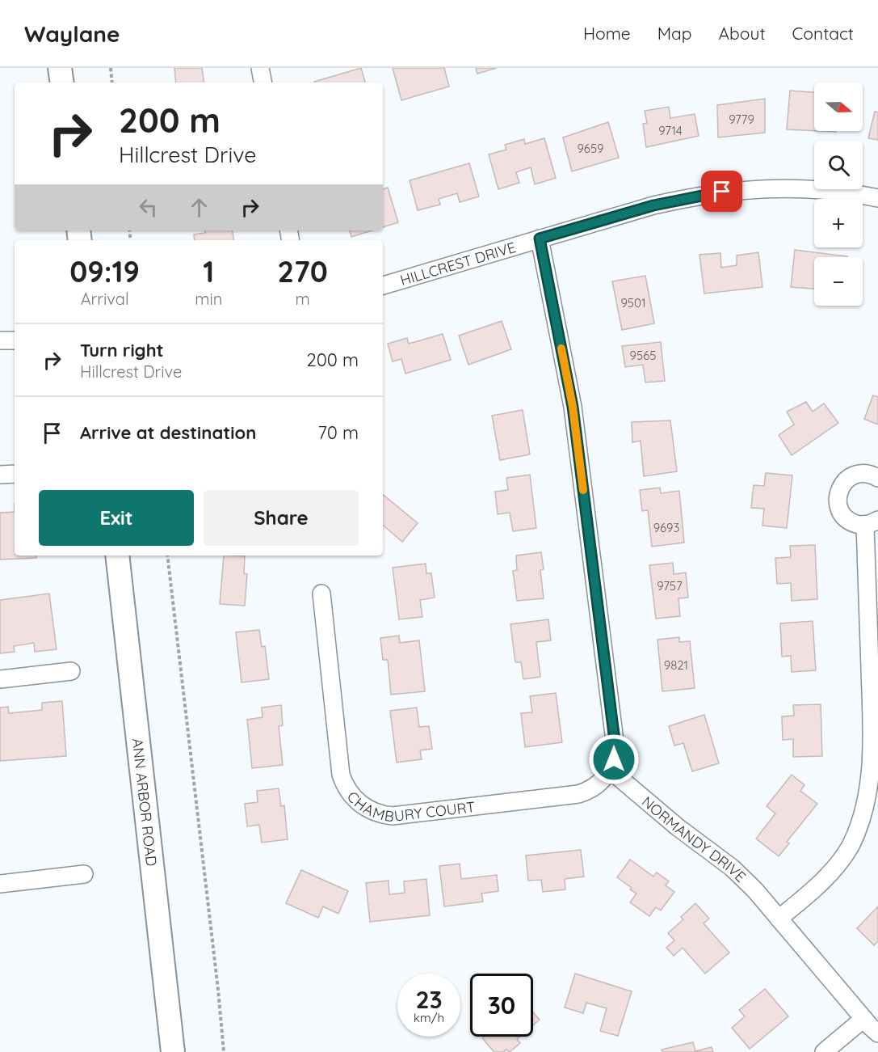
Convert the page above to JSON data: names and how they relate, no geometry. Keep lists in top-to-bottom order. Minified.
{"streets":{"main road":["ANN ARBOR ROAD"],"street":["HILLCREST DRIVE","CHAMBURY COURT","NORMANDY DRIVE"]},"crossings":[["CHAMBURY COURT","NORMANDY DRIVE"]],"house_numbers":["9779","9714","9659","9501","9565","9693","9757","9821"],"north":"right","page":{"header":"Waylane","nav":["Home","Map","About","Contact"],"map_buttons":["+","−"],"turn":["200 m","Hillcrest Drive"],"eta":["09:19","Arrival","1","min","270","m"],"list":[{"name":"Turn right","note":"Hillcrest Drive","value":"200 m"},{"name":"Arrive at destination","value":"70 m"}],"buttons":["Exit","Share"],"speed":"23 km/h","limit":"30"}}
